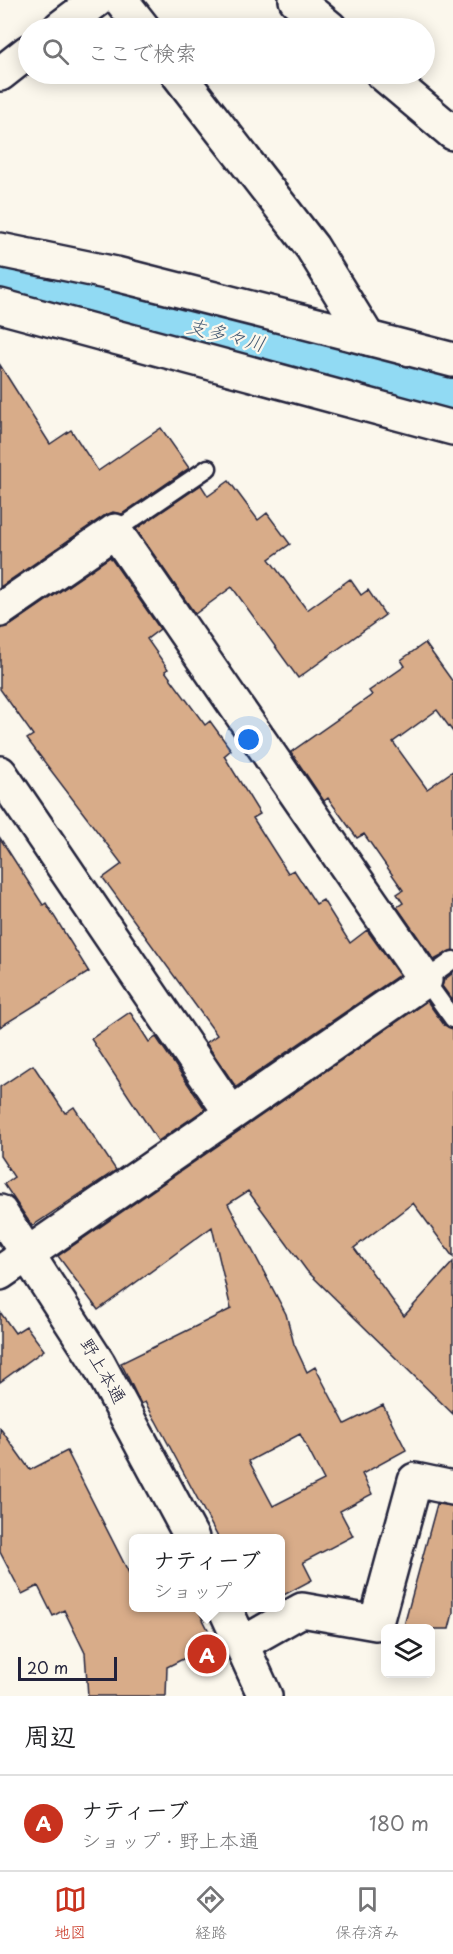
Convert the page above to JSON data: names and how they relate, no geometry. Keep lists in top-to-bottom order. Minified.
{"streets":{"street":["野上本通"]},"water":["支多々川"],"scale_bar":"20 m","page":{"search":"ここで検索","popup":["ナティーブ","ショップ"],"pins":"A","scale":"20 m","heading":"周辺","list":[{"mark":"A","name":"ナティーブ","note":"ショップ · 野上本通","value":"180 m"}],"nav":["地図","経路","保存済み"]}}
